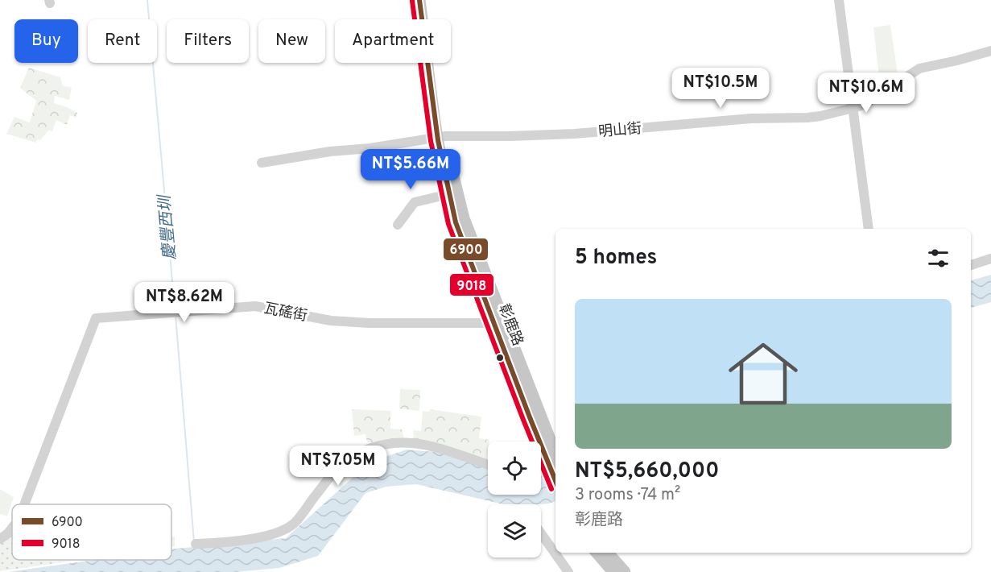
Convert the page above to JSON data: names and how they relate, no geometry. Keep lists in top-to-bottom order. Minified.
{"streets":{"main road":["彰鹿路"],"street":["明山街","瓦磘街"]},"crossings":[["明山街","彰鹿路"],["瓦磘街","彰鹿路"]],"water":["慶豐西圳"],"lines":["transit line 6900","transit line 9018"],"legend":["6900","9018"],"page":{"chip":["Buy","Rent","Filters","New","Apartment"],"price":["NT$10.5M","NT$10.6M","NT$5.66M","NT$8.62M","NT$7.05M"],"heading":"5 homes","list":[{"name":"NT$5,660,000","note":"3 rooms · 74 m² · 彰鹿路"}]}}
